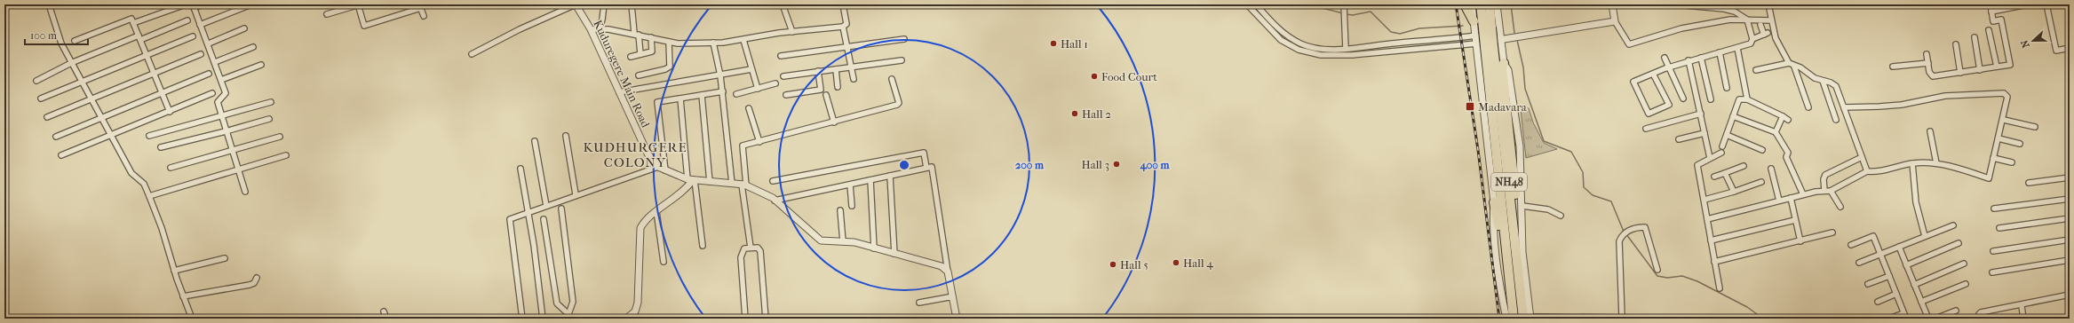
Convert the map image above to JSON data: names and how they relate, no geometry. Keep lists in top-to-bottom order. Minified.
{"streets":{"highway":["NH48"],"street":["Kuduregere Main Road"]},"districts":["KUDHURGERE COLONY"],"places":{"other":["Hall 1","Food Court","Hall 2","Hall 3","Hall 4","Hall 5"],"transit":["Madavara"]},"scale_bar":"100 m","north":"left","rings":["200 m","400 m"]}
